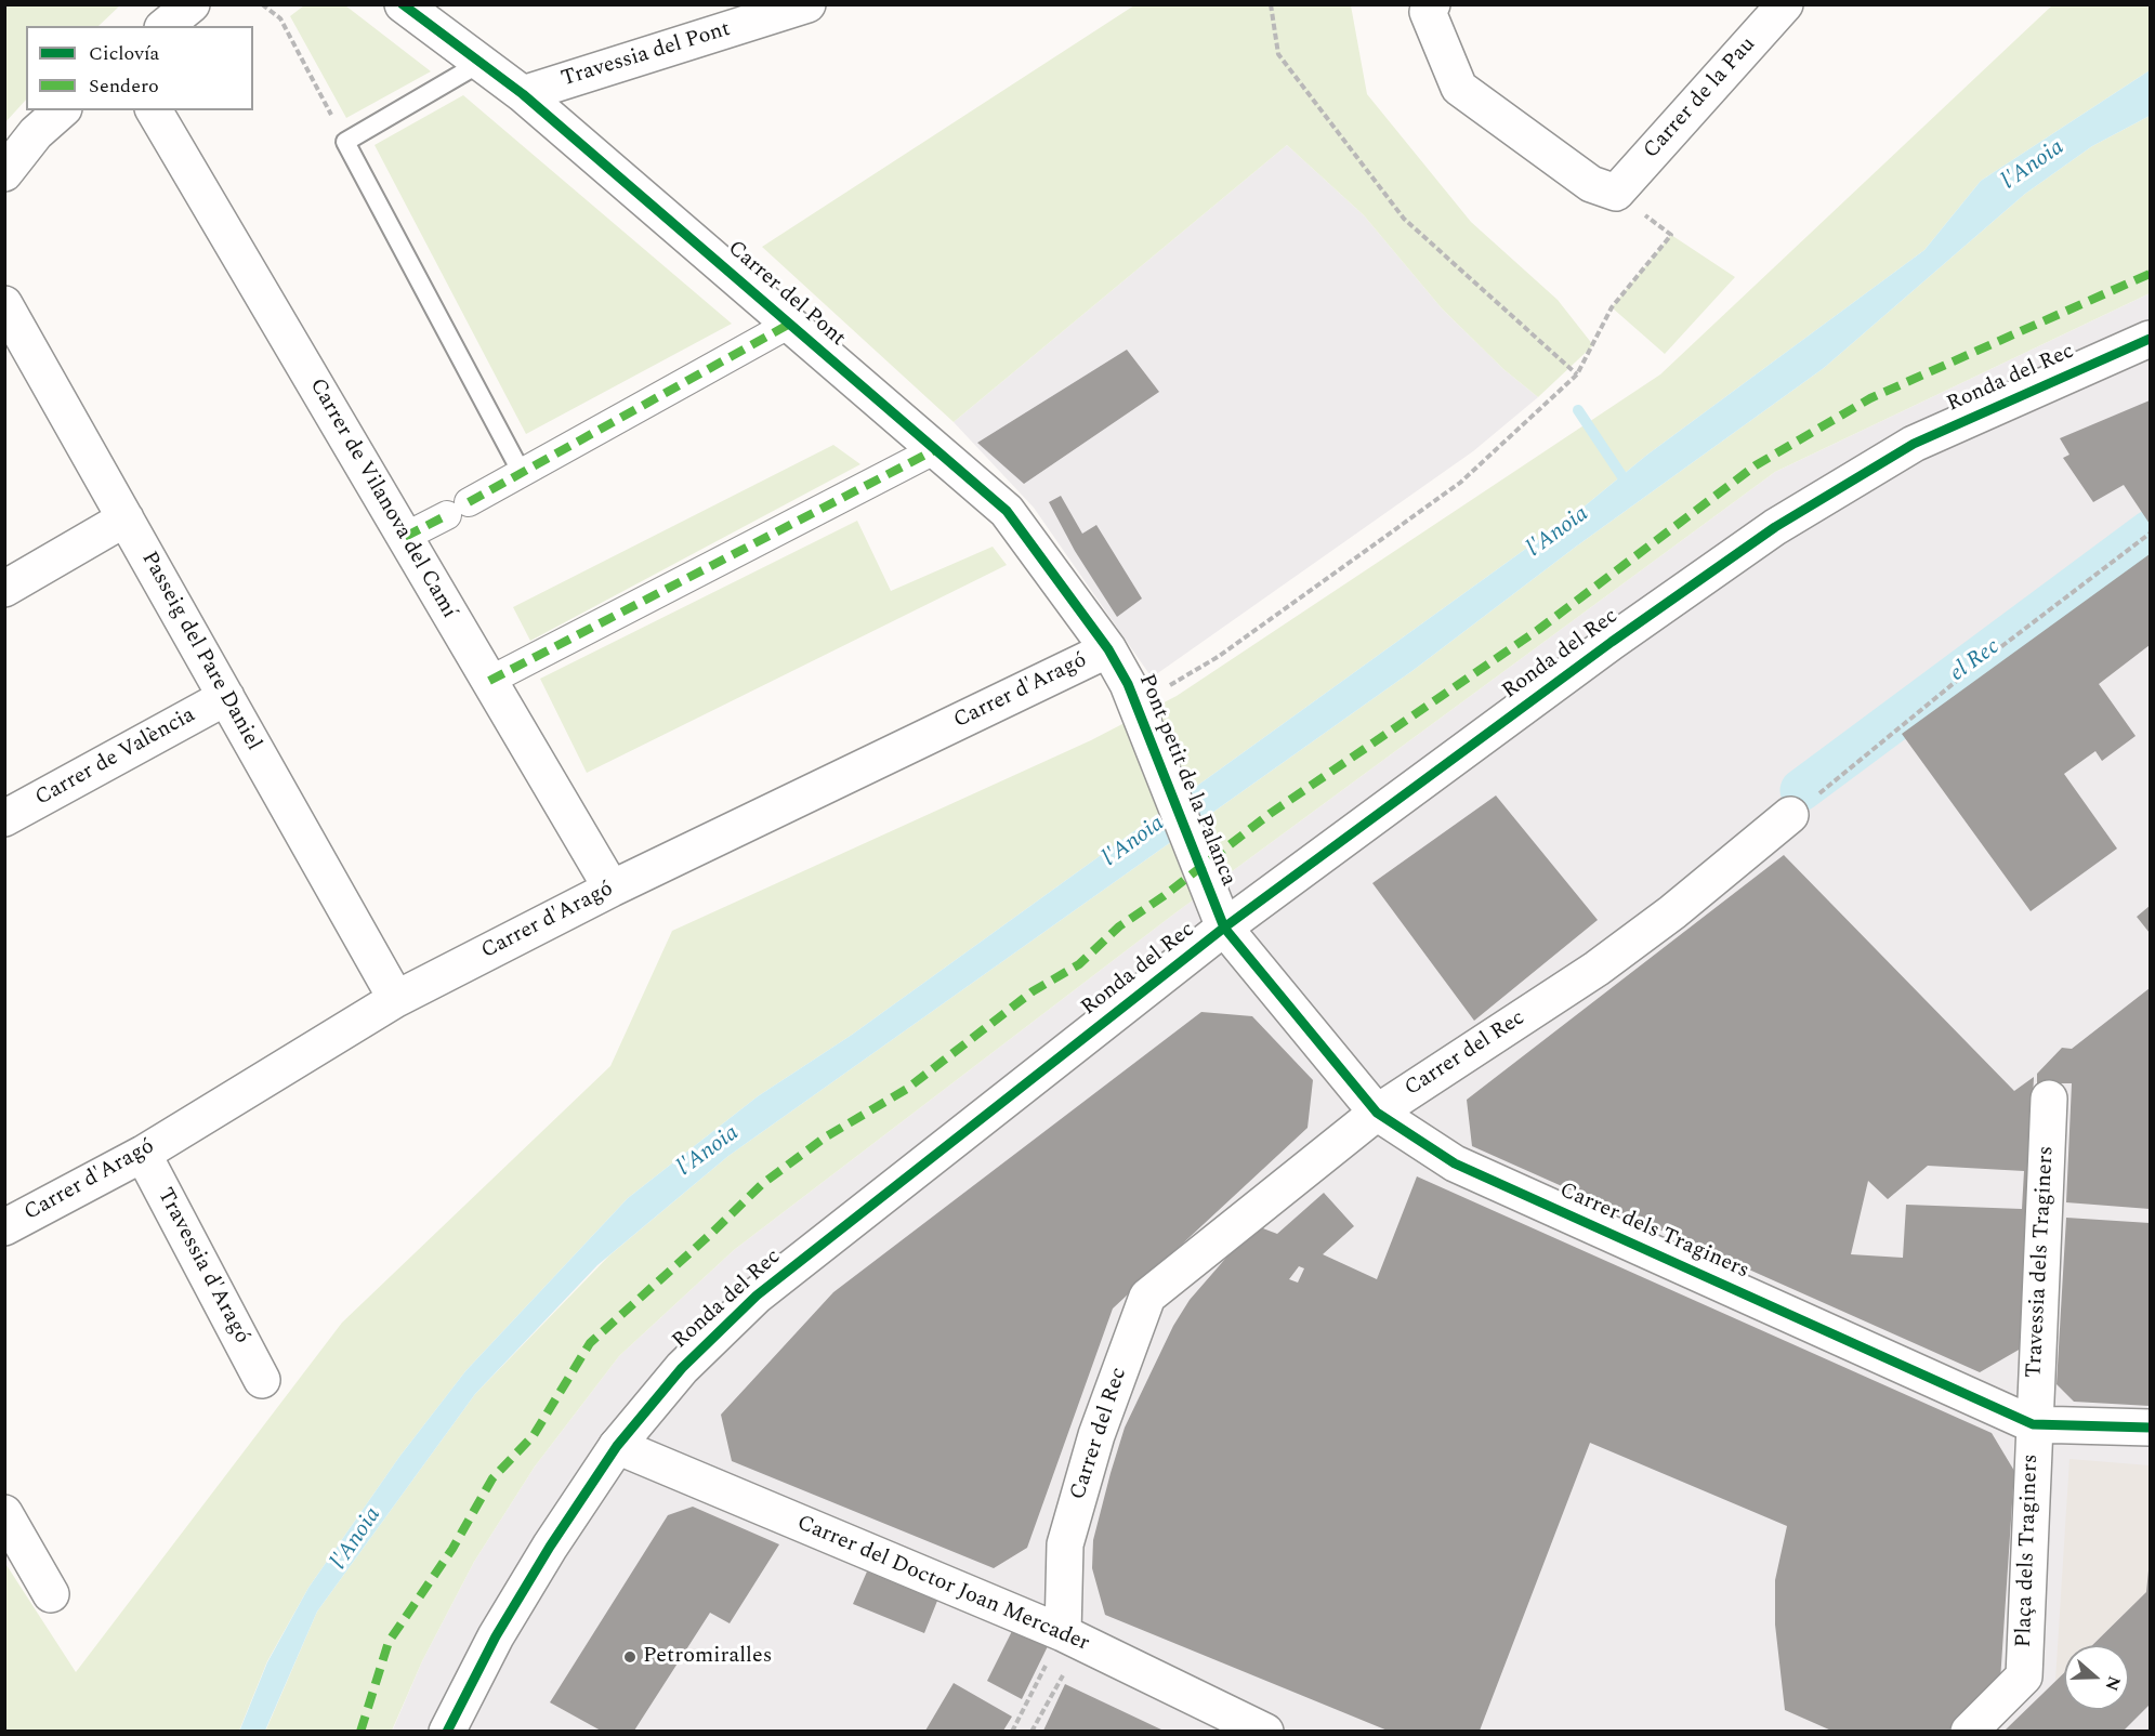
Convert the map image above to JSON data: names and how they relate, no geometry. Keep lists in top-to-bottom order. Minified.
{"streets":{"street":["Travessia del Pont","Carrer de la Pau","Carrer del Pont","Ronda del Rec","Carrer de Vilanova del Camí","Passeig del Pare Daniel","Carrer d'Aragó","Carrer de València","Pont petit de la Palanca","Carrer del Rec","Carrer dels Traginers","Travessia dels Traginers","Travessia d'Aragó","Plaça dels Traginers","Carrer del Doctor Joan Mercader"]},"crossings":[["Travessia del Pont","Carrer del Pont"],["Carrer del Pont","Carrer d'Aragó"],["Carrer del Pont","Pont petit de la Palanca"],["Ronda del Rec","Pont petit de la Palanca"],["Ronda del Rec","Carrer dels Traginers"],["Ronda del Rec","Carrer del Doctor Joan Mercader"],["Carrer de Vilanova del Camí","Carrer d'Aragó"],["Passeig del Pare Daniel","Carrer d'Aragó"],["Passeig del Pare Daniel","Carrer de València"],["Carrer d'Aragó","Pont petit de la Palanca"],["Carrer d'Aragó","Travessia d'Aragó"],["Pont petit de la Palanca","Carrer dels Traginers"],["Carrer del Rec","Carrer dels Traginers"],["Carrer del Rec","Carrer del Doctor Joan Mercader"],["Carrer dels Traginers","Travessia dels Traginers"],["Carrer dels Traginers","Plaça dels Traginers"],["Travessia dels Traginers","Plaça dels Traginers"]],"water":["l'Anoia","el Rec"],"places":["Petromiralles"],"legend":["Ciclovía","Sendero"],"north":"right"}
